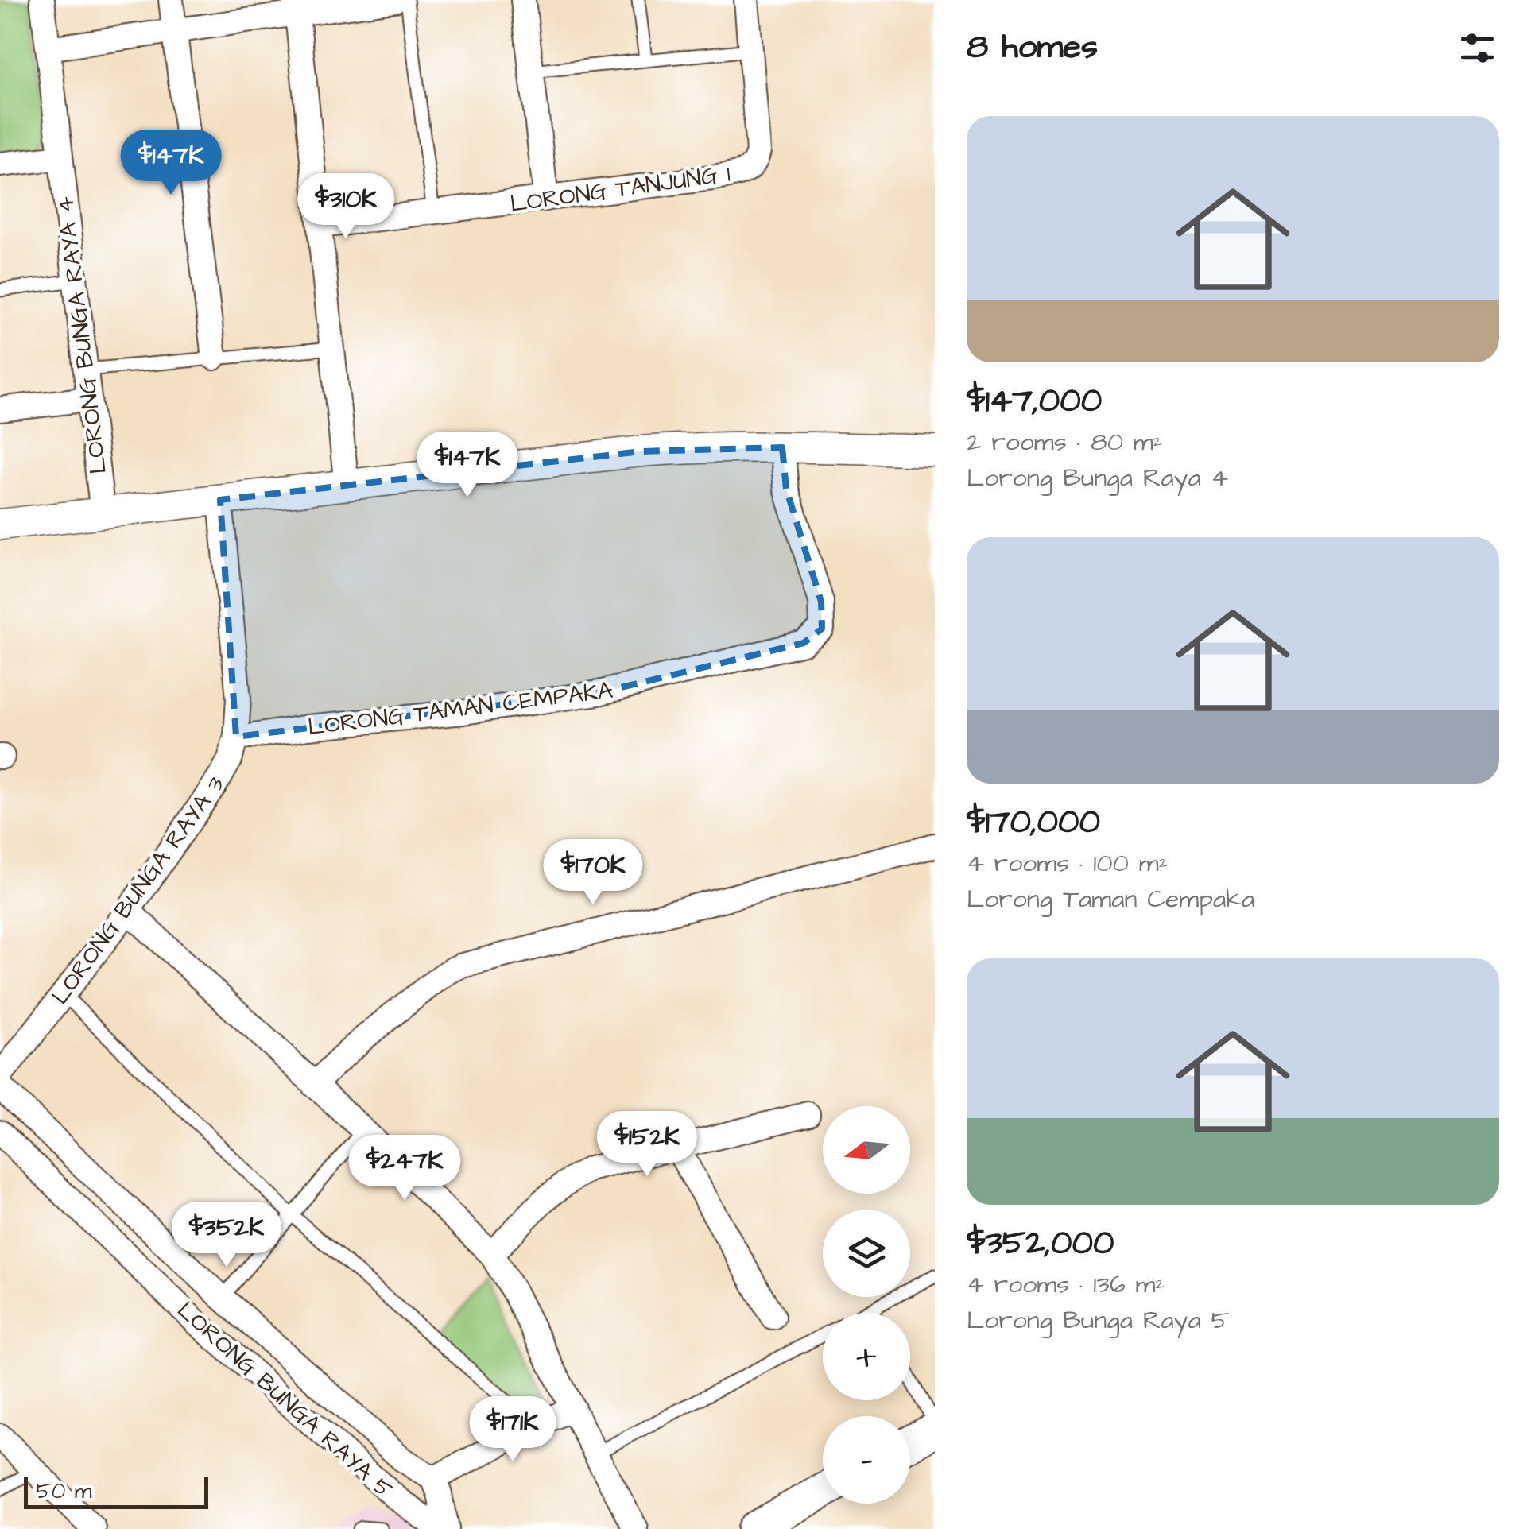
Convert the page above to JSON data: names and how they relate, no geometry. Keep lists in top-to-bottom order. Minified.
{"streets":{"street":["LORONG TANJUNG 1","LORONG BUNGA RAYA 4","LORONG TAMAN CEMPAKA","LORONG BUNGA RAYA 3","LORONG BUNGA RAYA 5"]},"crossings":[["LORONG TAMAN CEMPAKA","LORONG BUNGA RAYA 3"]],"scale_bar":"50 m","north":"left","page":{"heading":"8 homes","list":[{"name":"$147,000","note":"2 rooms · 80 m² · Lorong Bunga Raya 4"},{"name":"$170,000","note":"4 rooms · 100 m² · Lorong Taman Cempaka"},{"name":"$352,000","note":"4 rooms · 136 m² · Lorong Bunga Raya 5"}],"price":["$147K","$310K","$147K","$170K","$152K","$247K","$352K","$171K"],"map_buttons":["+","−"],"scale":"50 m"}}
